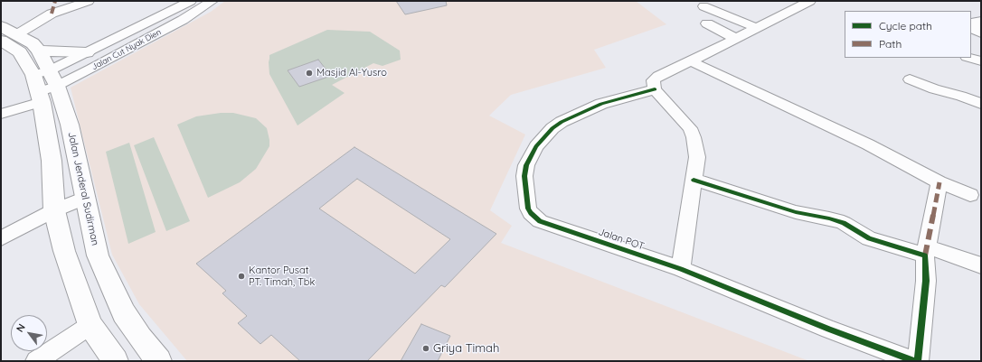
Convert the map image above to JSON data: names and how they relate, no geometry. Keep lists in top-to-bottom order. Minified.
{"streets":{"highway":["Jalan Jenderal Sudirman"],"street":["Jalan Cut Nyak Dien","Jalan POT"]},"crossings":[["Jalan Cut Nyak Dien","Jalan Jenderal Sudirman"]],"places":["Masjid Al-Yusro","Kantor Pusat PT. Timah, Tbk","Griya Timah"],"legend":["Cycle path","Path"],"north":"top left"}
